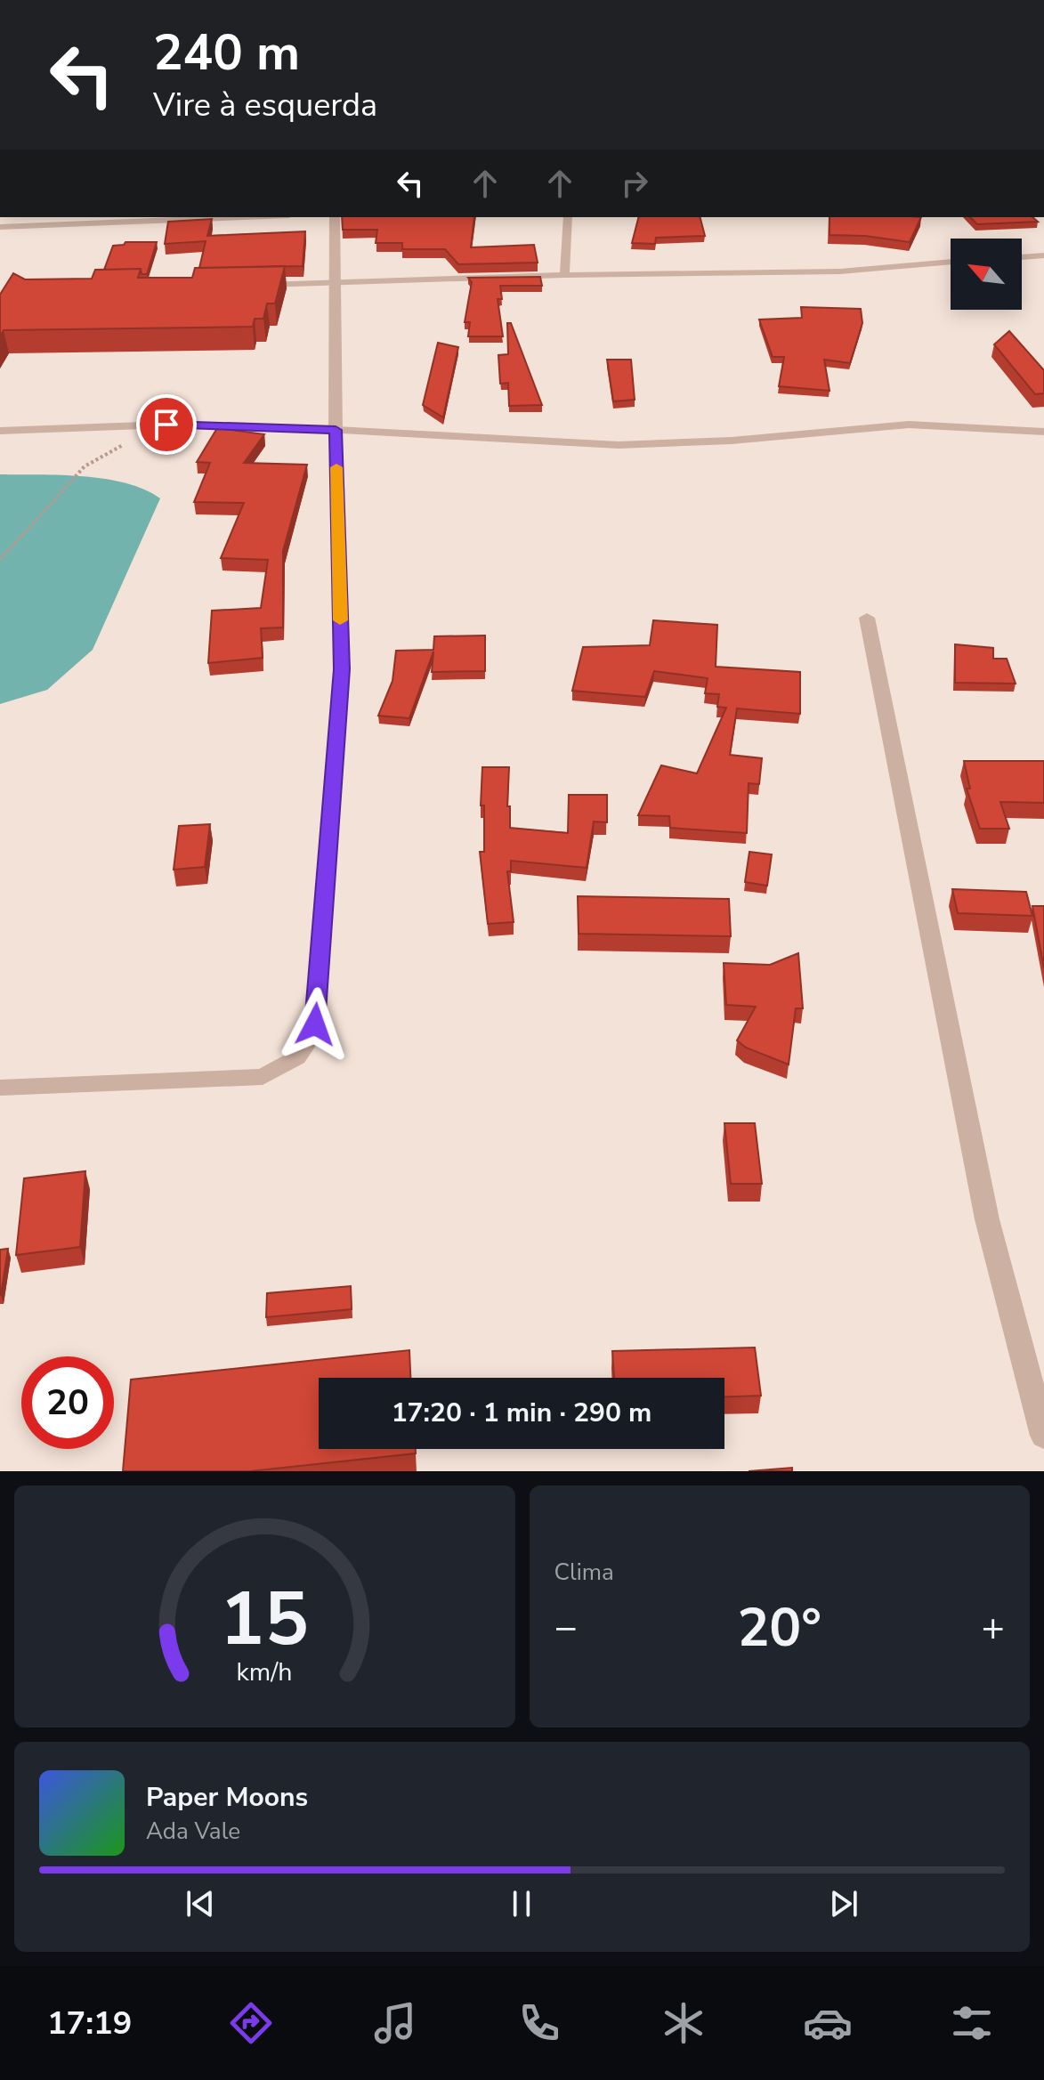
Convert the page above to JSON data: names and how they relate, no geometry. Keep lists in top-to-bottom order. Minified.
{"north":"top left","page":{"turn":["240 m","Vire à esquerda"],"limit":"20","trip":"17:20 · 1 min · 290 m","tile":"Clima","heat":["−","20°","+"],"song":["Paper Moons","Ada Vale"],"tabs":"17:19","gauge":["15","km/h"]}}
